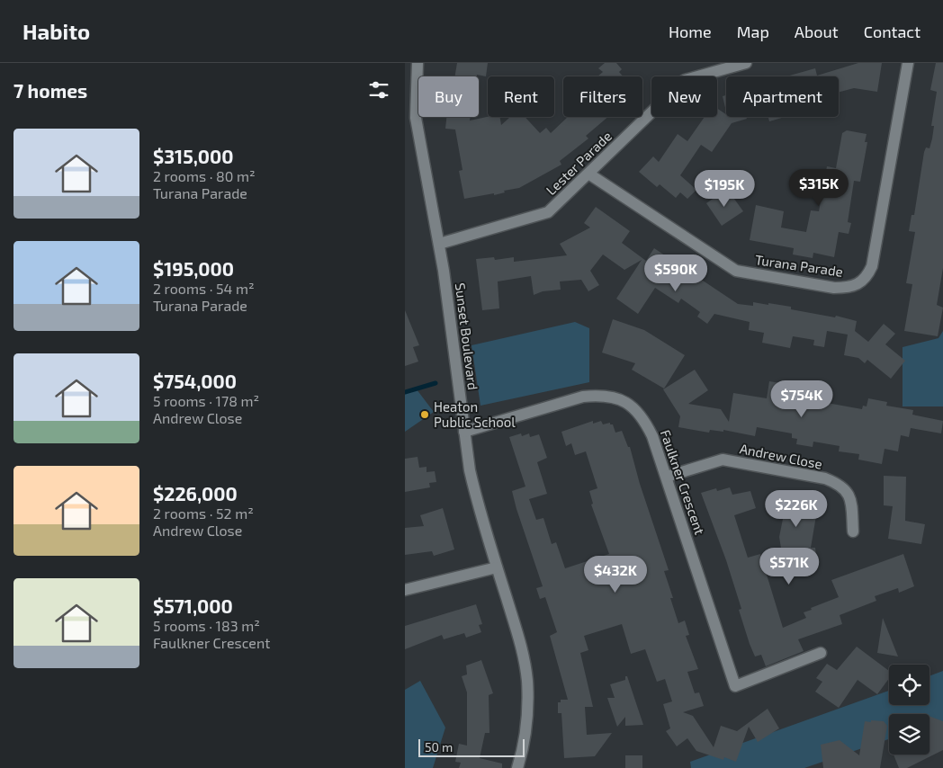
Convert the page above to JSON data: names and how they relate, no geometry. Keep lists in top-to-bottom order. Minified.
{"streets":{"street":["Lester Parade","Turana Parade","Sunset Boulevard","Andrew Close","Faulkner Crescent"]},"crossings":[["Lester Parade","Turana Parade"],["Lester Parade","Sunset Boulevard"],["Sunset Boulevard","Faulkner Crescent"],["Andrew Close","Faulkner Crescent"]],"places":["Heaton Public School"],"scale_bar":"50 m","page":{"header":"Habito","nav":["Home","Map","About","Contact"],"heading":"7 homes","chip":["Buy","Rent","Filters","New","Apartment"],"list":[{"name":"$315,000","note":"2 rooms · 80 m² · Turana Parade"},{"name":"$195,000","note":"2 rooms · 54 m² · Turana Parade"},{"name":"$754,000","note":"5 rooms · 178 m² · Andrew Close"},{"name":"$226,000","note":"2 rooms · 52 m² · Andrew Close"},{"name":"$571,000","note":"5 rooms · 183 m² · Faulkner Crescent"}],"price":["$315K","$195K","$590K","$754K","$226K","$571K","$432K"],"scale":"50 m"}}
